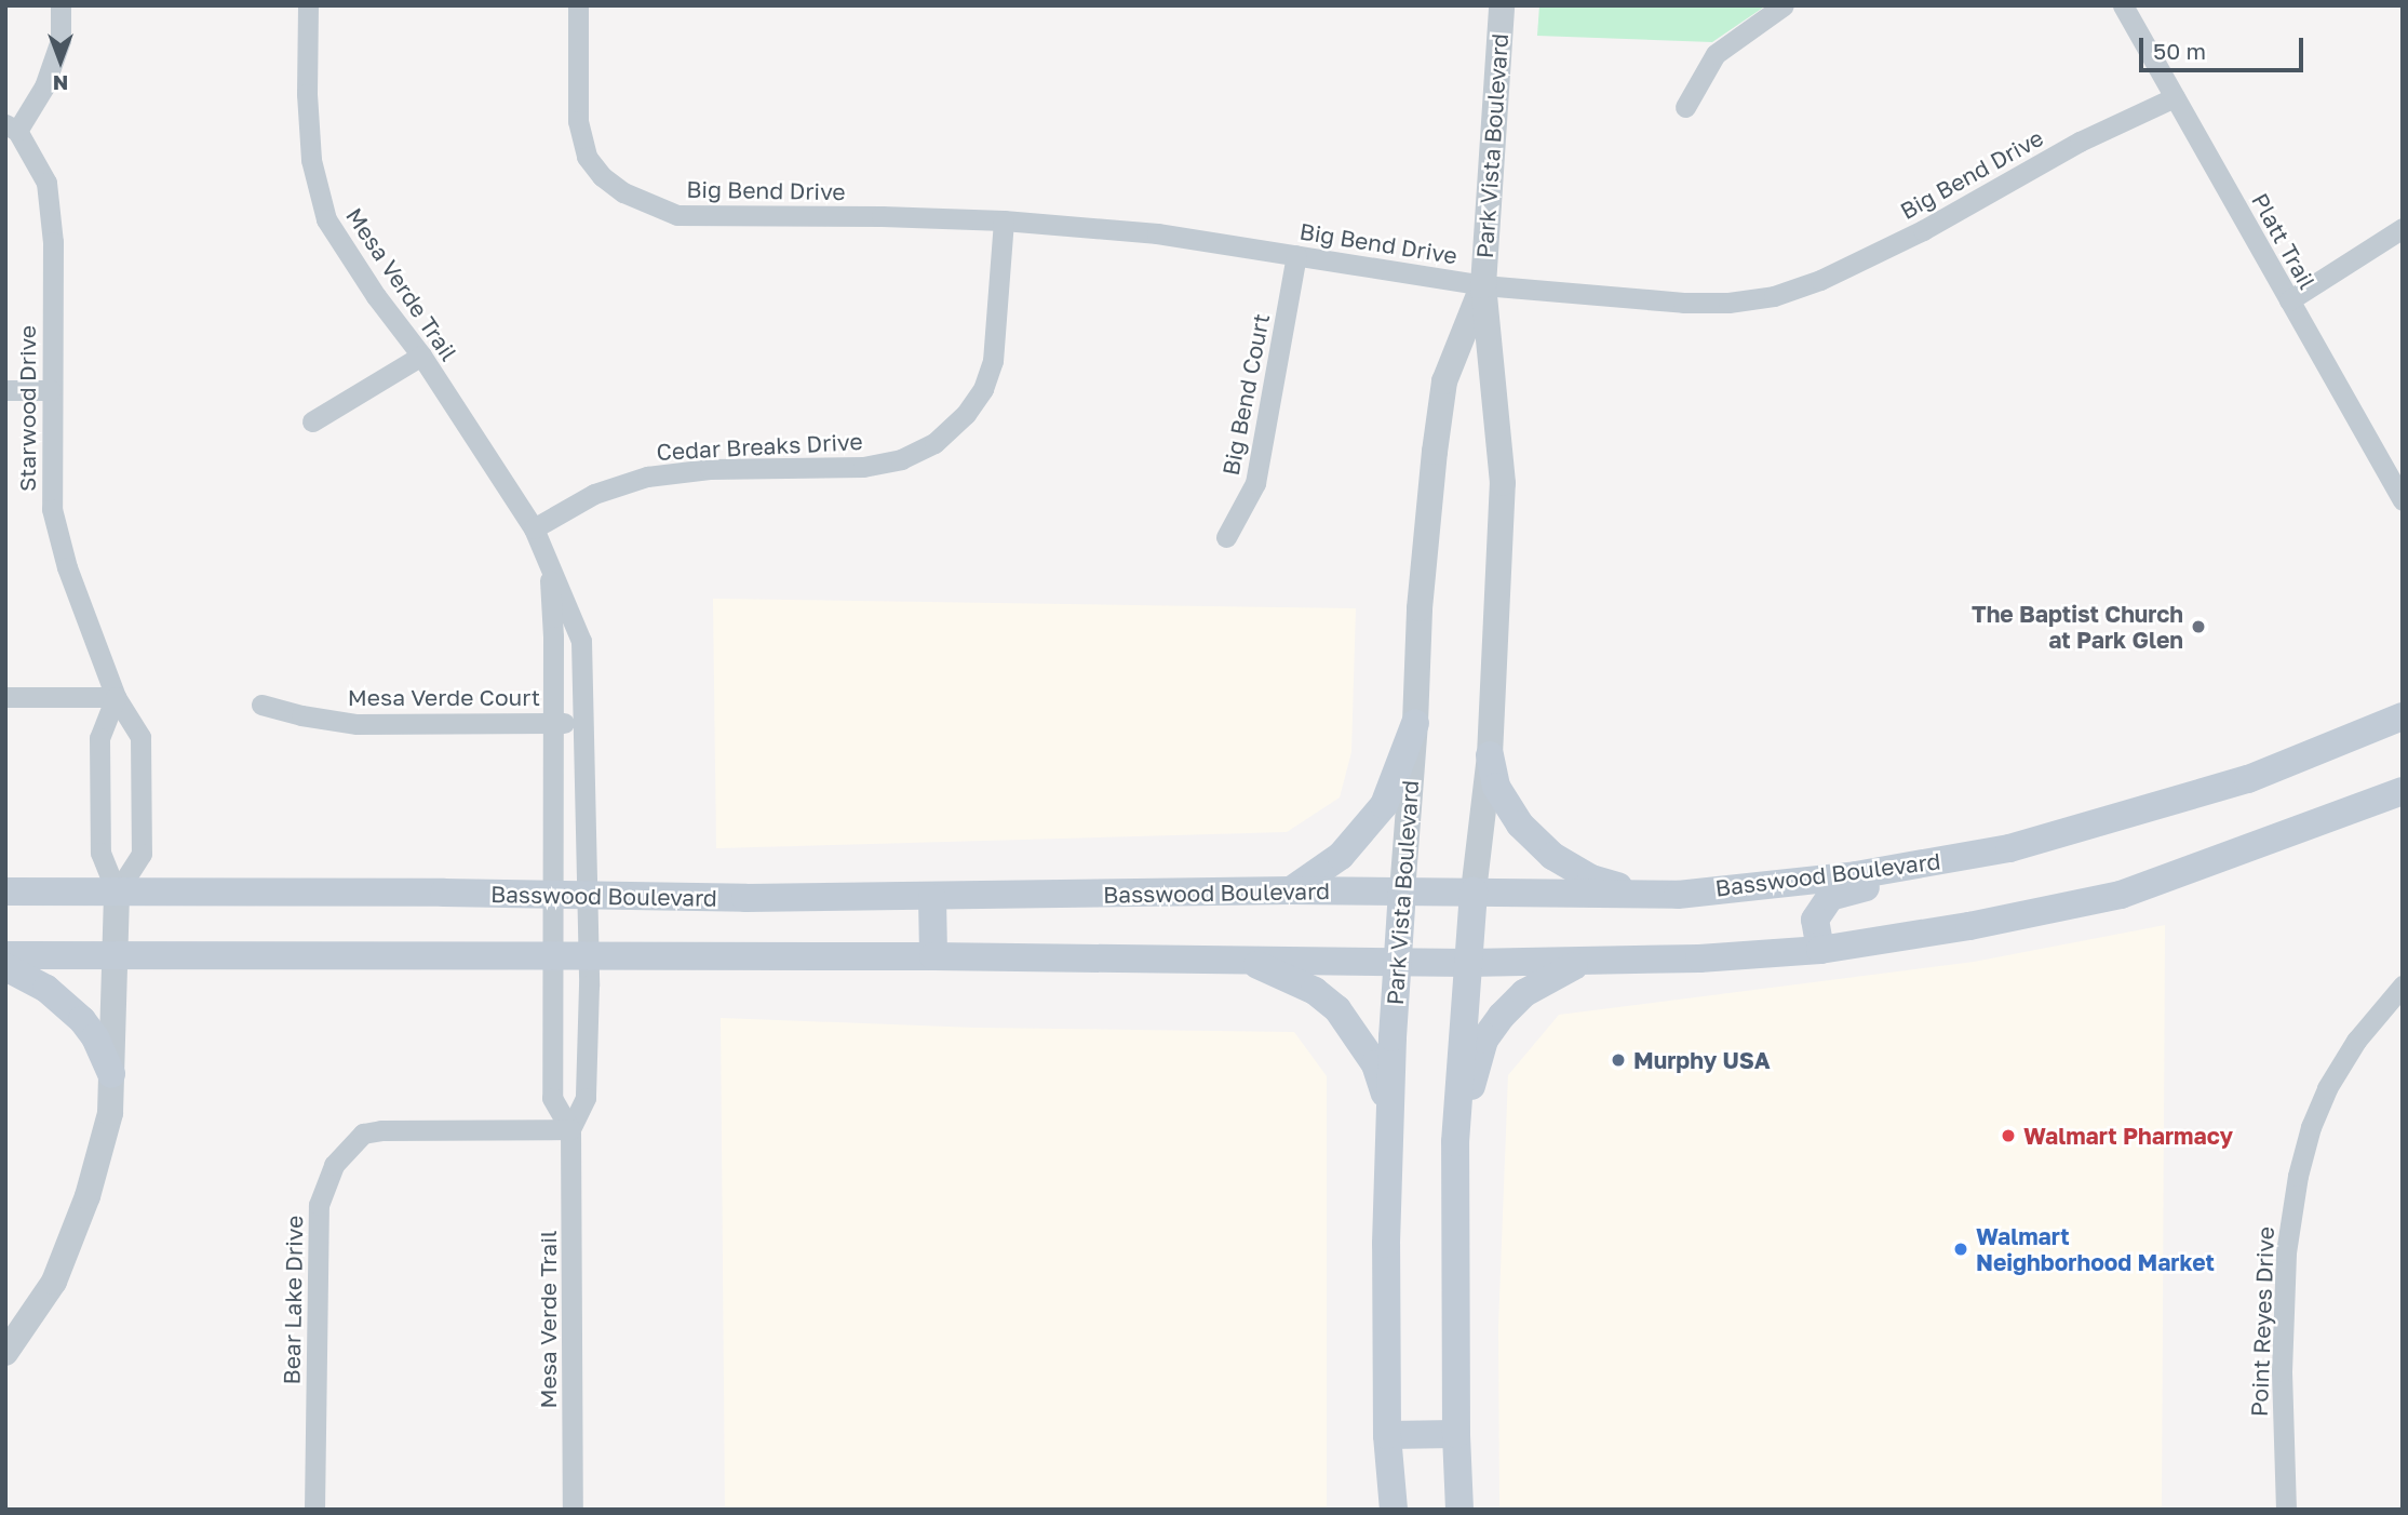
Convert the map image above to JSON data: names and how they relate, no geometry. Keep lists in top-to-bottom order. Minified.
{"streets":{"main road":["Park Vista Boulevard","Basswood Boulevard"],"street":["Big Bend Drive","Platt Trail","Mesa Verde Trail","Big Bend Court","Starwood Drive","Cedar Breaks Drive","Mesa Verde Court","Bear Lake Drive","Point Reyes Drive"]},"crossings":[["Park Vista Boulevard","Big Bend Drive"],["Park Vista Boulevard","Basswood Boulevard"],["Big Bend Drive","Platt Trail"],["Big Bend Drive","Big Bend Court"],["Big Bend Drive","Cedar Breaks Drive"],["Mesa Verde Trail","Cedar Breaks Drive"],["Mesa Verde Trail","Mesa Verde Court"],["Mesa Verde Trail","Basswood Boulevard"],["Mesa Verde Trail","Bear Lake Drive"],["Starwood Drive","Basswood Boulevard"]],"places":["The Baptist Church at Park Glen","Murphy USA","Walmart Pharmacy","Walmart Neighborhood Market"],"scale_bar":"50 m","north":"bottom"}
